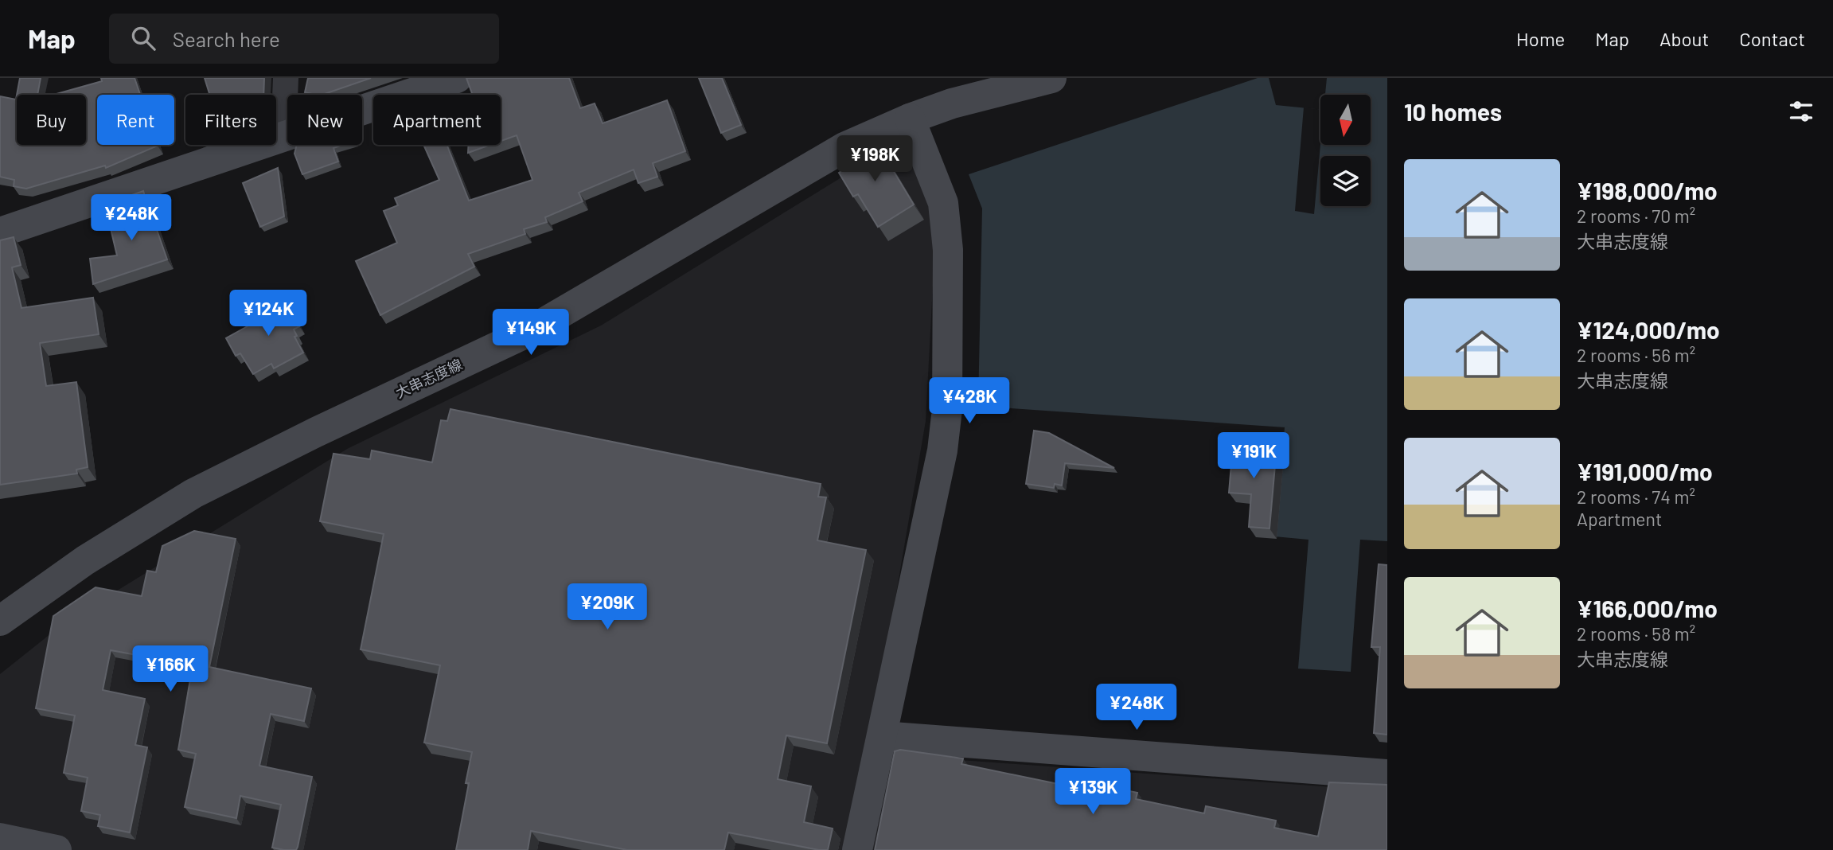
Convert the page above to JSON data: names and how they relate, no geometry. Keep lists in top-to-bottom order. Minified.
{"streets":{"main road":["大串志度線"]},"north":"bottom","page":{"header":"Map","search":"Search here","nav":["Home","Map","About","Contact"],"heading":"10 homes","chip":["Buy","Rent","Filters","New","Apartment"],"price":["¥198K","¥248K","¥124K","¥149K","¥428K","¥191K","¥209K","¥166K","¥248K","¥139K"],"list":[{"name":"¥198,000/mo","note":"2 rooms · 70 m² · 大串志度線"},{"name":"¥124,000/mo","note":"2 rooms · 56 m² · 大串志度線"},{"name":"¥191,000/mo","note":"2 rooms · 74 m² · Apartment"},{"name":"¥166,000/mo","note":"2 rooms · 58 m² · 大串志度線"}]}}
